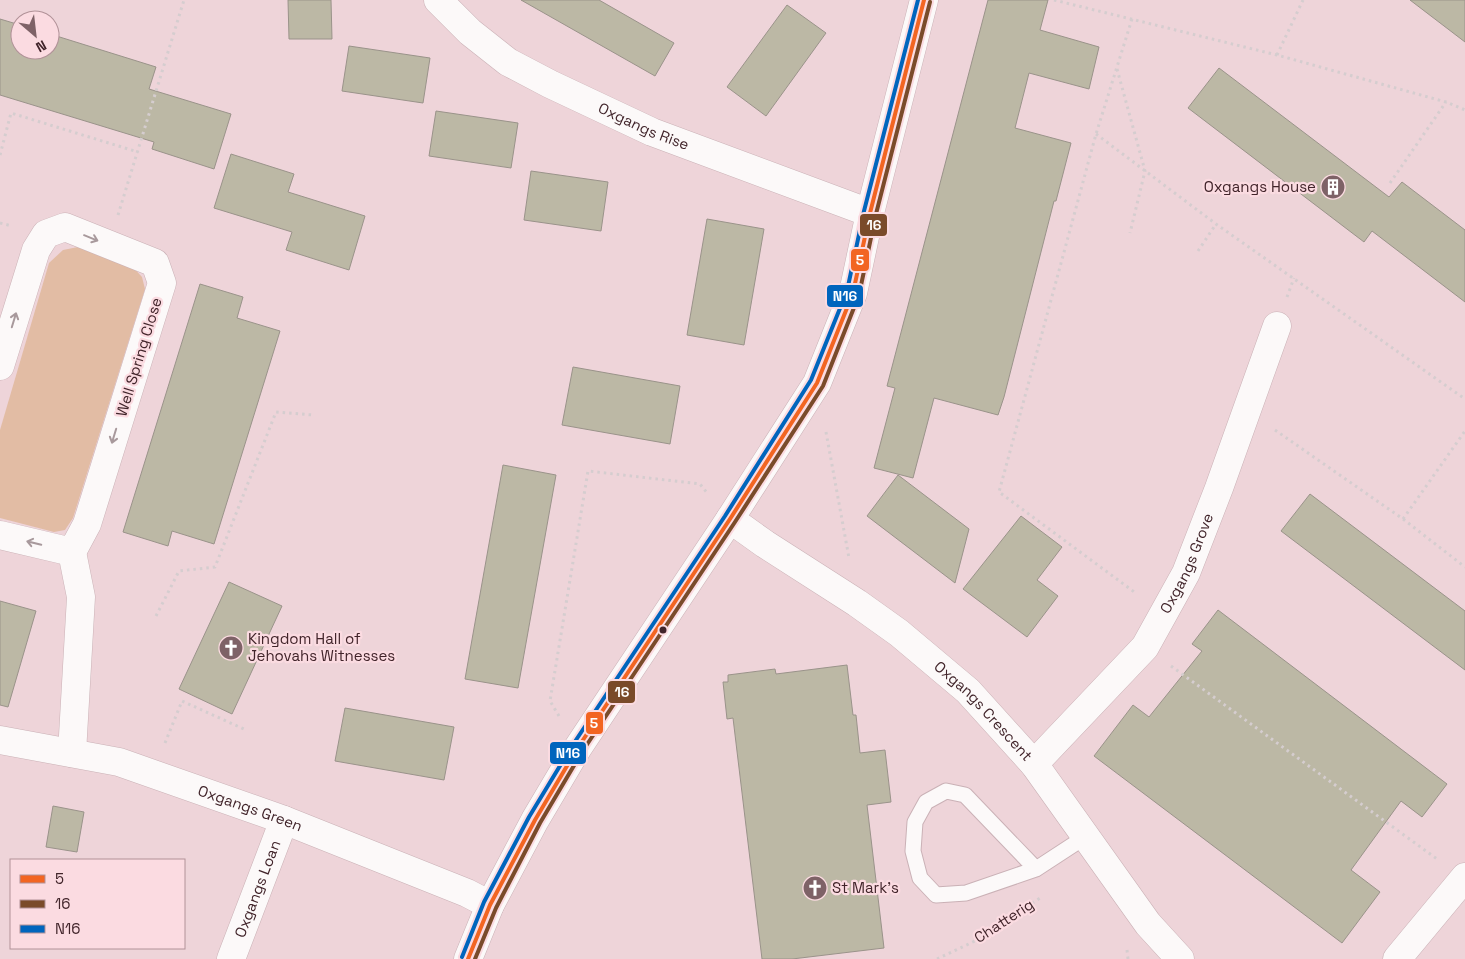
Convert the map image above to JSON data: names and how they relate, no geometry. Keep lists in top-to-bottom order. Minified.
{"streets":{"street":["Oxgangs Rise","Well Spring Close","Oxgangs Grove","Oxgangs Crescent","Oxgangs Green","Oxgangs Loan"],"path":["Chatterig"]},"crossings":[["Oxgangs Grove","Oxgangs Crescent"],["Oxgangs Green","Oxgangs Loan"]],"places":{"building":["Oxgangs House"],"church":["Kingdom Hall of Jehovahs Witnesses","St Mark's"]},"lines":["transit line 5","transit line N16","transit line 16"],"legend":["5","16","N16"],"north":"bottom right"}
